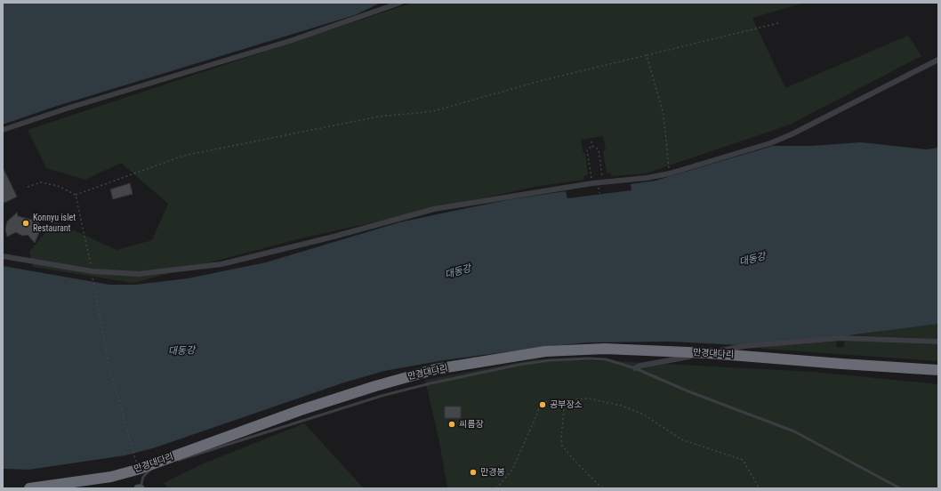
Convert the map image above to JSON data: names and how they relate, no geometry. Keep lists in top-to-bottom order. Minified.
{"streets":{"highway":["만경대다리"]},"water":["대동강"],"places":["Konnyu islet Restaurant","공부장소","씨름장","만경봉"]}
